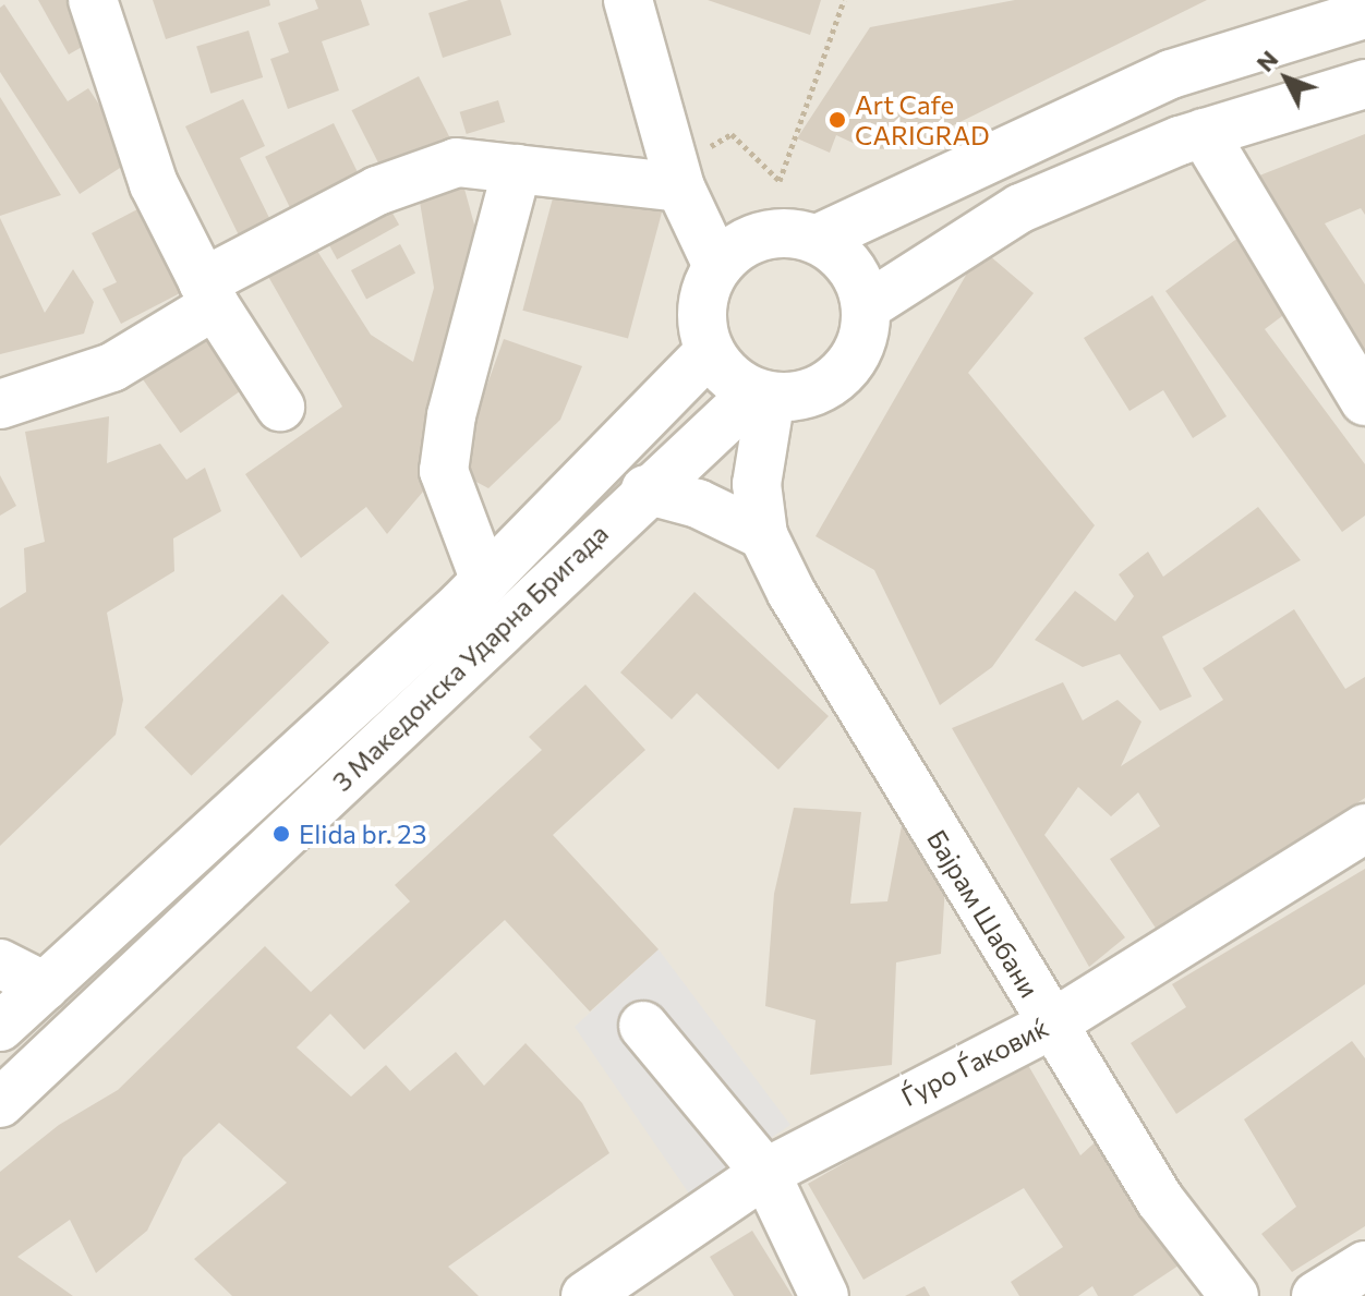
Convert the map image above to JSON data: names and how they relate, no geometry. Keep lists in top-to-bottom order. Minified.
{"streets":{"street":["3 Македонска Ударна Бригада","Бајрам Шабани","Ѓуро Ѓаковиќ"]},"crossings":[["3 Македонска Ударна Бригада","Бајрам Шабани"],["Бајрам Шабани","Ѓуро Ѓаковиќ"]],"places":["Art Cafe CARIGRAD","Elida br. 23"],"north":"top left"}
